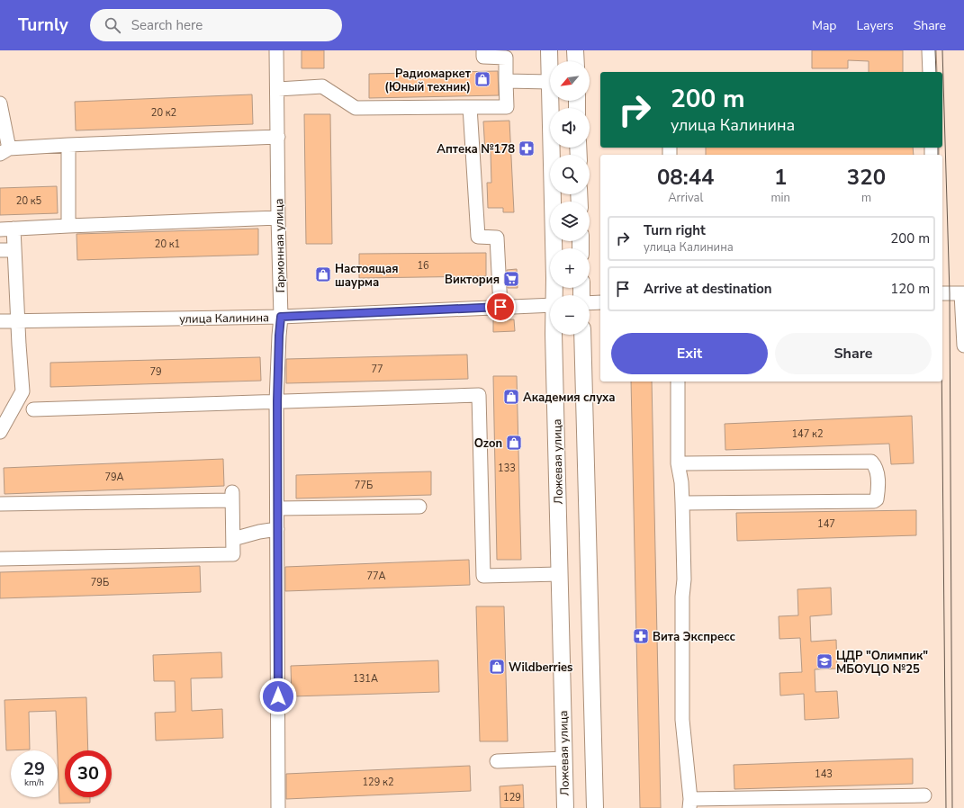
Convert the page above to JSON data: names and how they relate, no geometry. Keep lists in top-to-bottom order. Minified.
{"streets":{"main road":["Ложевая улица"],"street":["Гармонная улица","улица Калинина"]},"crossings":[["Гармонная улица","улица Калинина"]],"places":{"shop":["Радиомаркет (Юный техник)","Настоящая шаурма","Академия слуха","Ozon","Wildberries"],"pharmacy":["Аптека №178","Вита Экспресс"],"supermarket":["Виктория"],"school or university":["ЦДР \"Олимпик\" МБОУЦО №25"]},"house_numbers":["20 к2","20 к5","20 к1","16","77","79","147 к2","133","79А","77Б","147","77А","79Б","131А","143","129 к2","129"],"north":"bottom left","page":{"header":"Turnly","search":"Search here","nav":["Map","Layers","Share"],"map_buttons":["+","−"],"turn":["200 m","улица Калинина"],"eta":["08:44","Arrival","1","min","320","m"],"list":[{"name":"Turn right","note":"улица Калинина","value":"200 m"},{"name":"Arrive at destination","value":"120 m"}],"buttons":["Exit","Share"],"speed":"29 km/h","limit":"30"}}
